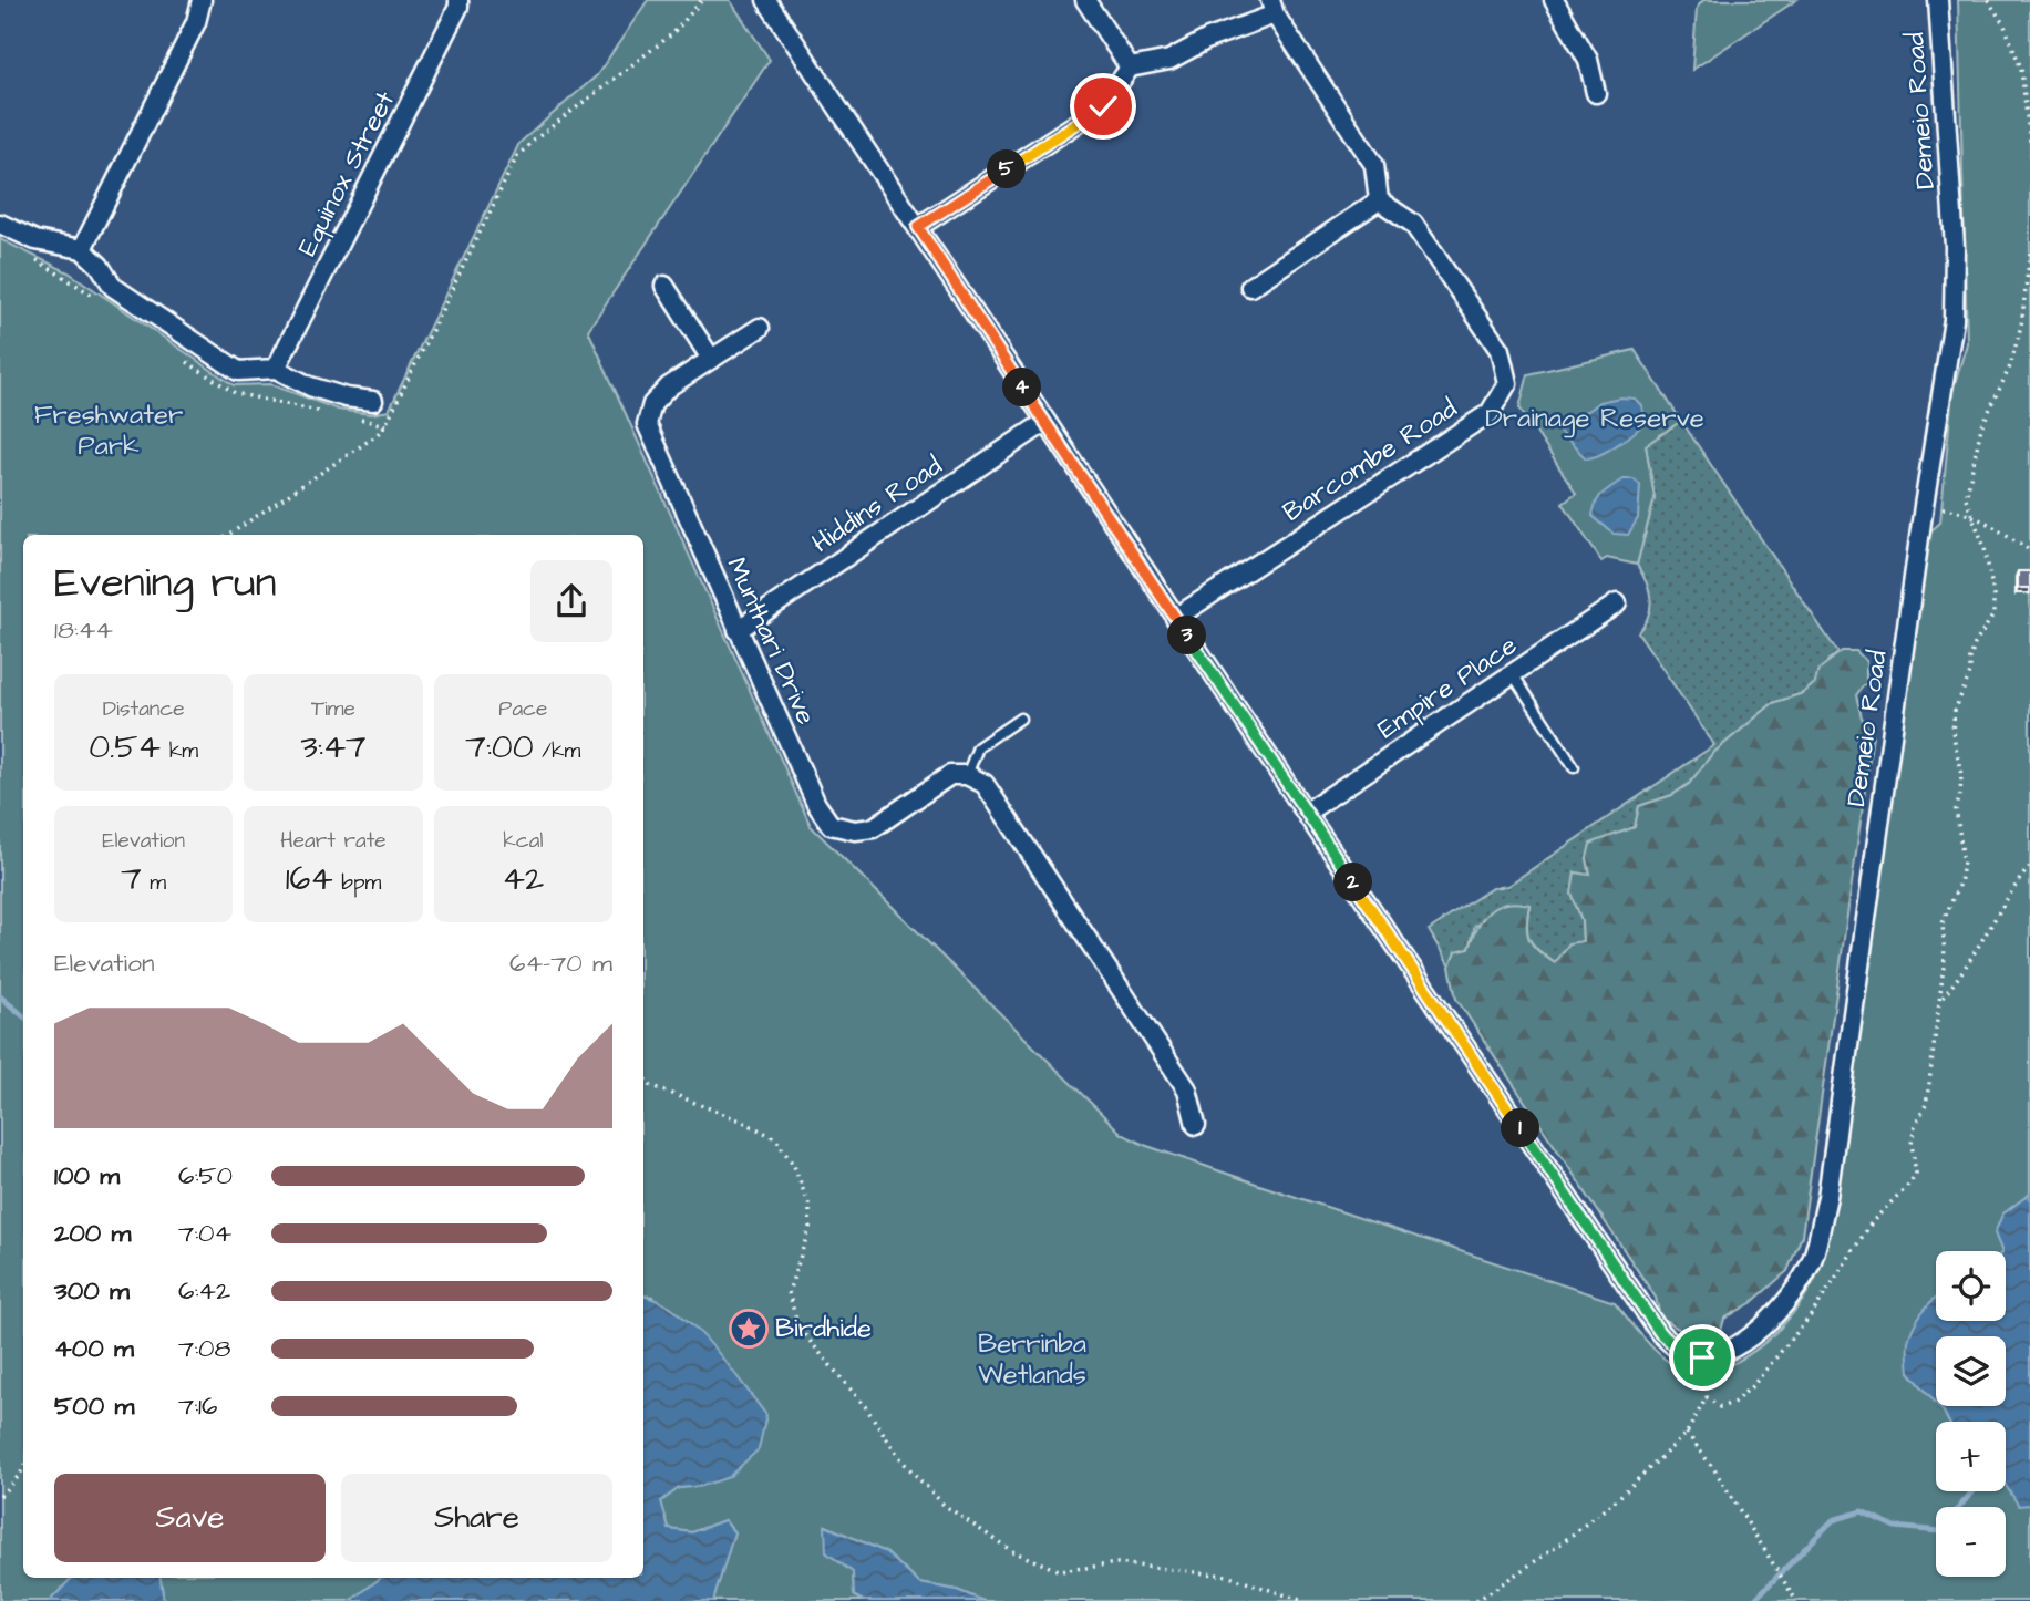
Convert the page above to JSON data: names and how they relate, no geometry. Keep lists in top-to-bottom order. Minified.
{"streets":{"street":["Demeio Road","Equinox Street","Barcombe Road","Hiddins Road","Munthari Drive","Empire Place"]},"crossings":[["Hiddins Road","Munthari Drive"]],"parks":["Freshwater Park","Drainage Reserve","Berrinba Wetlands"],"places":{"place":["Birdhide"]},"page":{"pins":["5","4","3","2","1"],"heading":["Evening run","18:44"],"stats":[["Distance","0.54 km"],["Time","3:47"],["Pace","7:00 /km"],["Elevation","7 m"],["Heart rate","164 bpm"],["kcal","42"]],"chart":["Elevation","64–70 m"],"list":[{"name":"100 m","note":"6:50"},{"name":"200 m","note":"7:04"},{"name":"300 m","note":"6:42"},{"name":"400 m","note":"7:08"},{"name":"500 m","note":"7:16"}],"map_buttons":["+","−"],"buttons":["Save","Share"]}}
